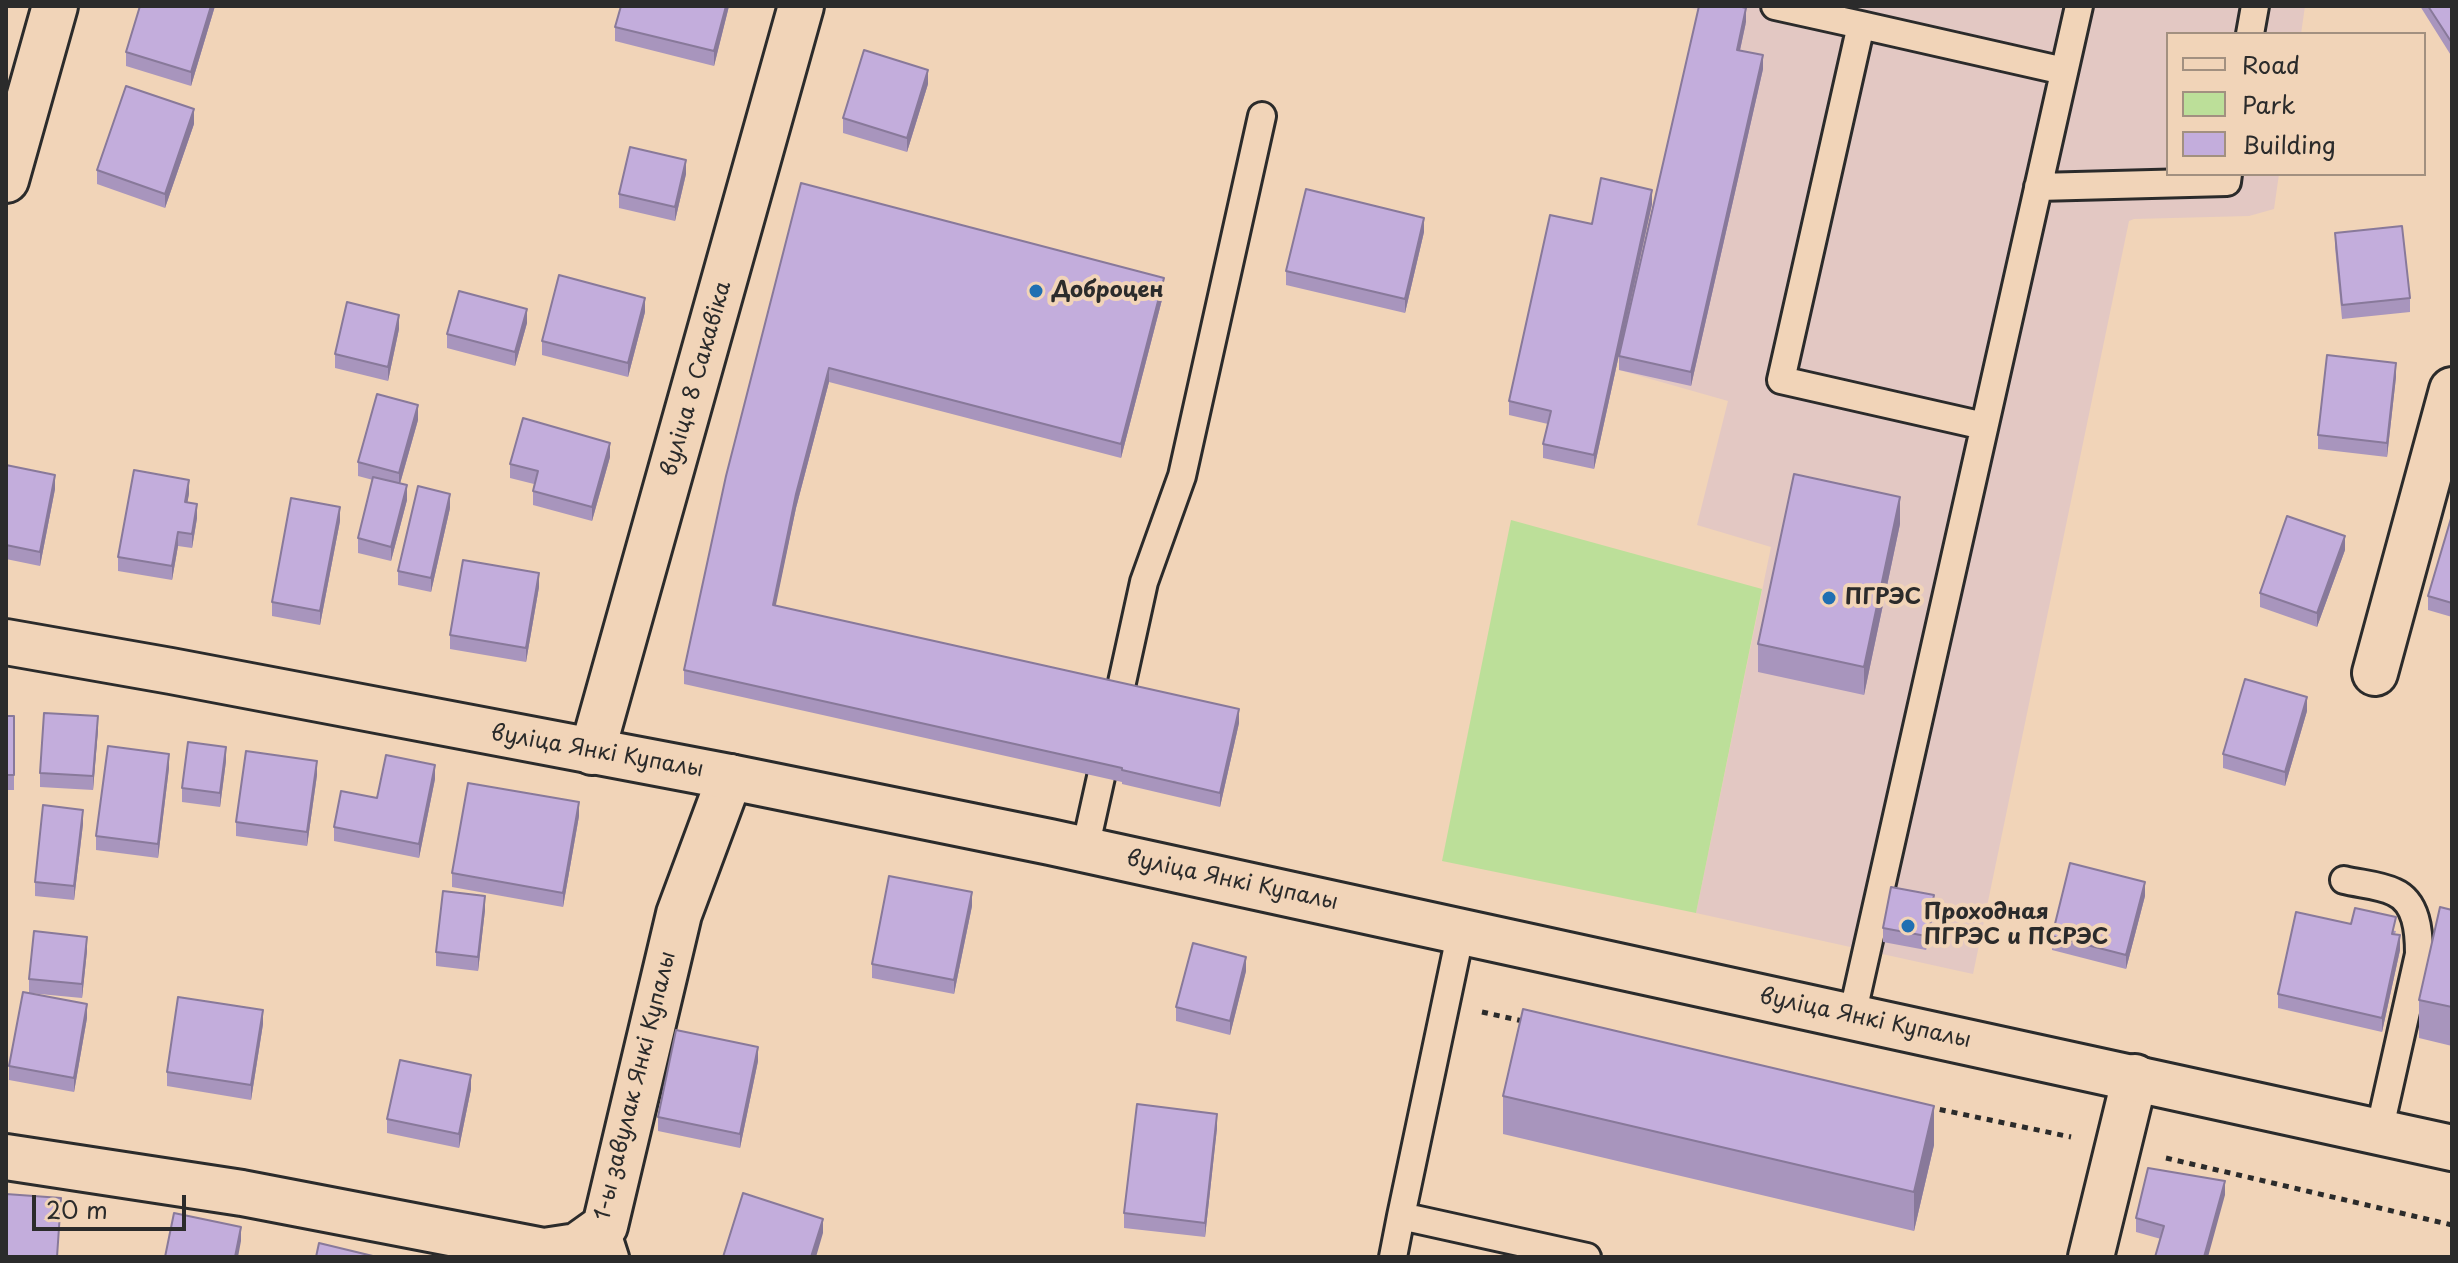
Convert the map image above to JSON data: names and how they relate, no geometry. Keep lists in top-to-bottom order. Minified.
{"streets":{"street":["вуліца 8 Сакавіка","вуліца Янкі Купалы","1-ы завулак Янкі Купалы"]},"crossings":[["вуліца 8 Сакавіка","вуліца Янкі Купалы"],["вуліца Янкі Купалы","1-ы завулак Янкі Купалы"]],"places":["Доброцен","ПГРЭС","Проходная ПГРЭС и ПСРЭС"],"legend":["Road","Park","Building"],"scale_bar":"20 m"}
